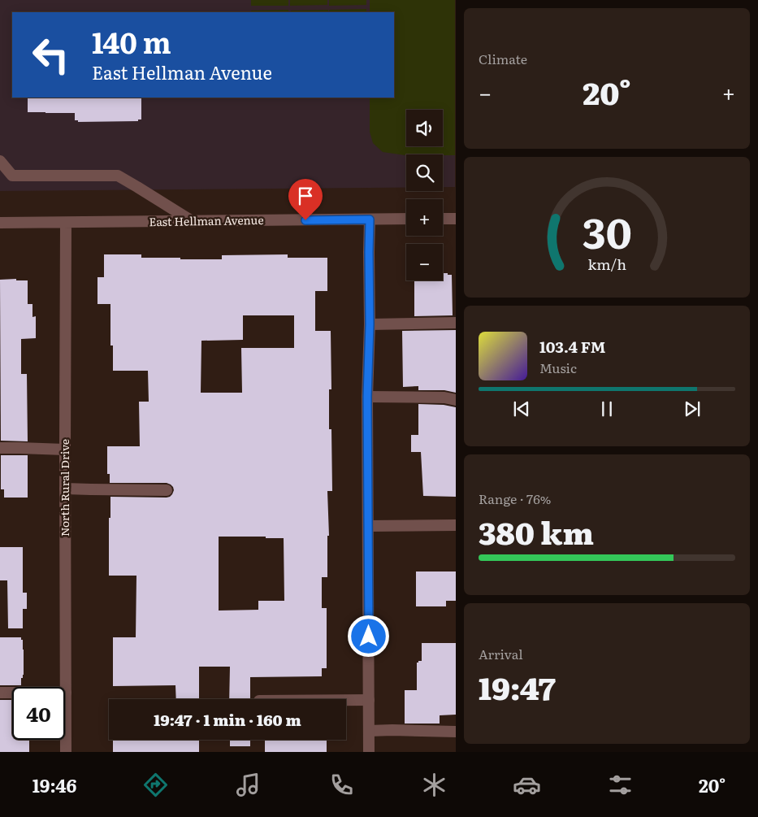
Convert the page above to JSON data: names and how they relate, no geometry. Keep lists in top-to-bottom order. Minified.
{"streets":{"street":["East Hellman Avenue","North Rural Drive"]},"crossings":[["East Hellman Avenue","North Rural Drive"]],"page":{"tile":["Climate",["Range · 76%","380 km"],["Arrival","19:47"]],"turn":["140 m","East Hellman Avenue"],"heat":["−","20°","+"],"map_buttons":["+","−"],"song":["103.4 FM","Music"],"limit":"40","trip":"19:47 · 1 min · 160 m","tabs":["19:46","20°"],"gauge":["30","km/h"]}}
